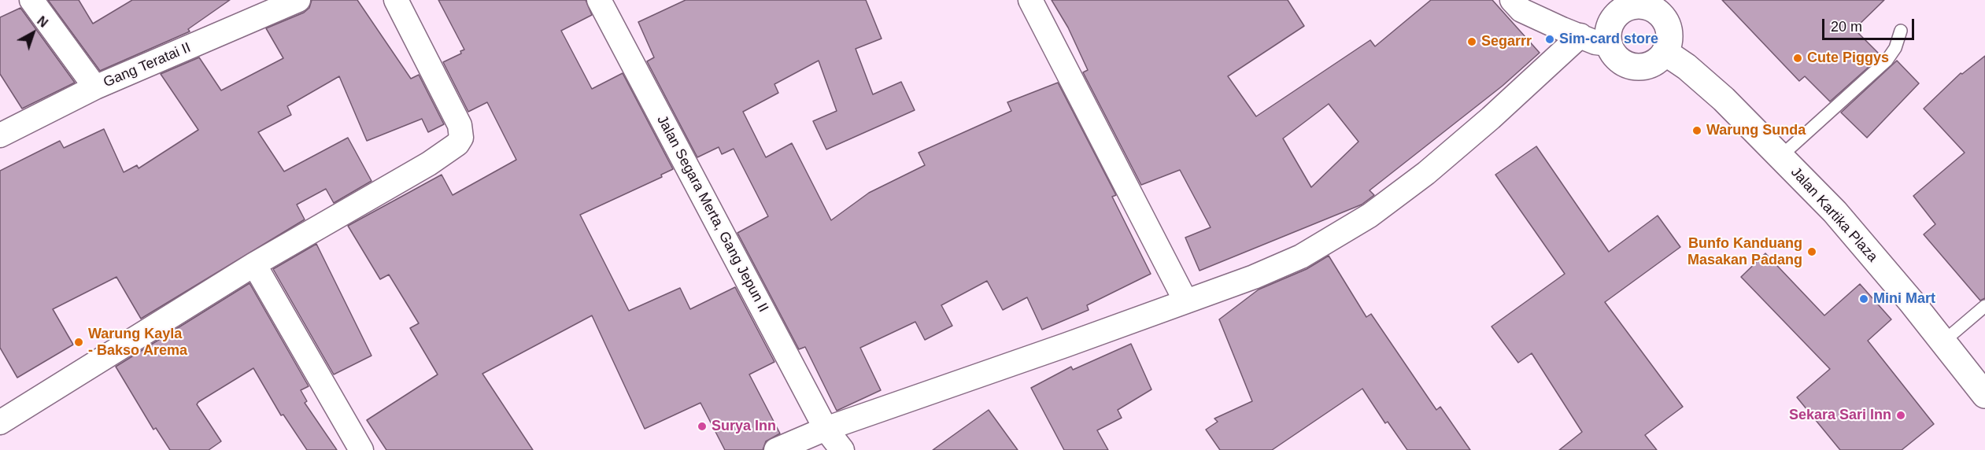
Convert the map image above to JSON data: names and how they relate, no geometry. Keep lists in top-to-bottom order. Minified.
{"streets":{"main road":["Jalan Kartika Plaza"],"street":["Gang Teratai II","Jalan Segara Merta, Gang Jepun II"]},"places":["Sim-card store","Segarrr","Cute Piggys","Warung Sunda","Bunfo Kanduang Masakan Padang","Mini Mart","Warung Kayla - Bakso Arema","Sekara Sari Inn","Surya Inn"],"scale_bar":"20 m","north":"top right"}
